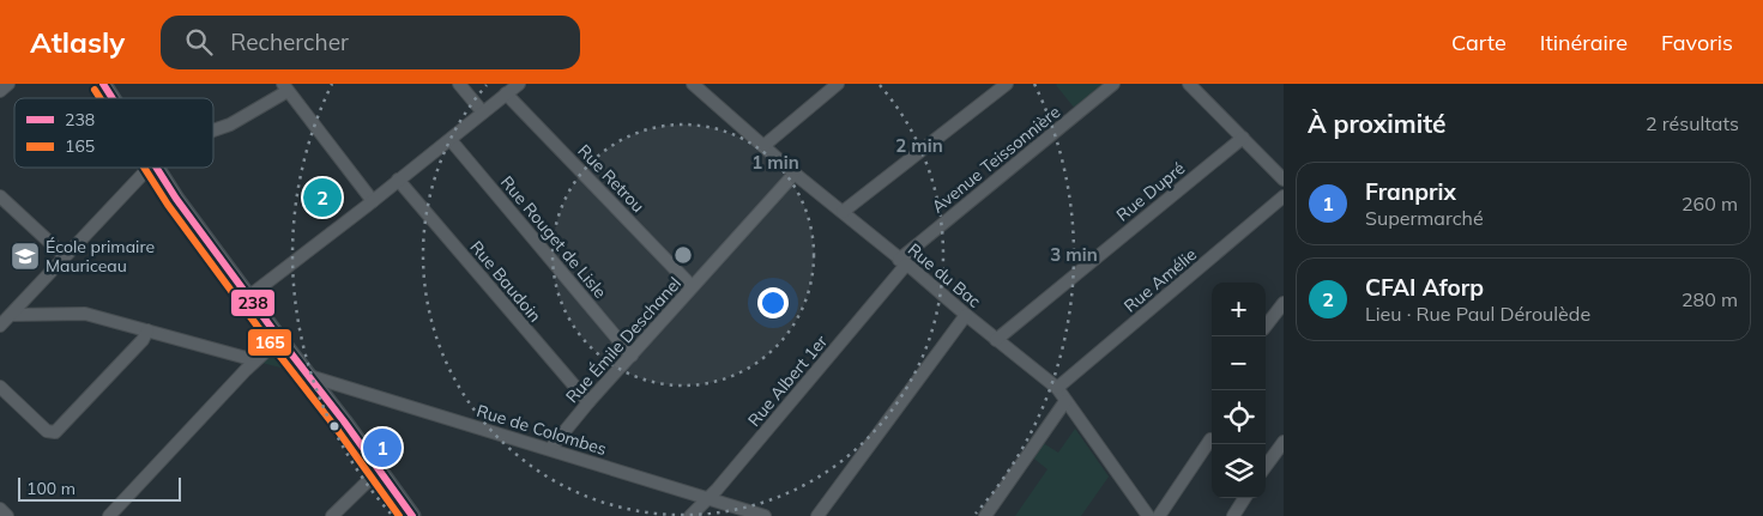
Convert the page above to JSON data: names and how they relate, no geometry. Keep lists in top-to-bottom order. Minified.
{"streets":{"street":["Avenue Teissonnière","Rue Retrou","Rue Dupré","Rue Rouget de Lisle","Rue du Bac","Rue Amélie","Rue Baudoin","Rue Émile Deschanel","Rue Albert 1er","Rue de Colombes"]},"crossings":[["Avenue Teissonnière","Rue du Bac"],["Avenue Teissonnière","Rue Albert 1er"],["Rue Retrou","Rue Émile Deschanel"],["Rue Dupré","Rue du Bac"],["Rue Rouget de Lisle","Rue Émile Deschanel"],["Rue du Bac","Rue Amélie"],["Rue du Bac","Rue Émile Deschanel"],["Rue du Bac","Rue Albert 1er"],["Rue Baudoin","Rue Émile Deschanel"],["Rue Émile Deschanel","Rue de Colombes"],["Rue Albert 1er","Rue de Colombes"]],"places":{"school or university":["École primaire Mauriceau"]},"lines":["transit line 238","transit line 165"],"legend":["238","165"],"scale_bar":"100 m","page":{"header":"Atlasly","search":"Rechercher","nav":["Carte","Itinéraire","Favoris"],"heading":["À proximité","2 résultats"],"list":[{"mark":"1","name":"Franprix","note":"Supermarché","value":"260 m"},{"mark":"2","name":"CFAI Aforp","note":"Lieu · Rue Paul Déroulède","value":"280 m"}],"pins":["2","1"],"map_buttons":["+","−"],"scale":"100 m"},"rings":["2 min","1 min","3 min"]}
